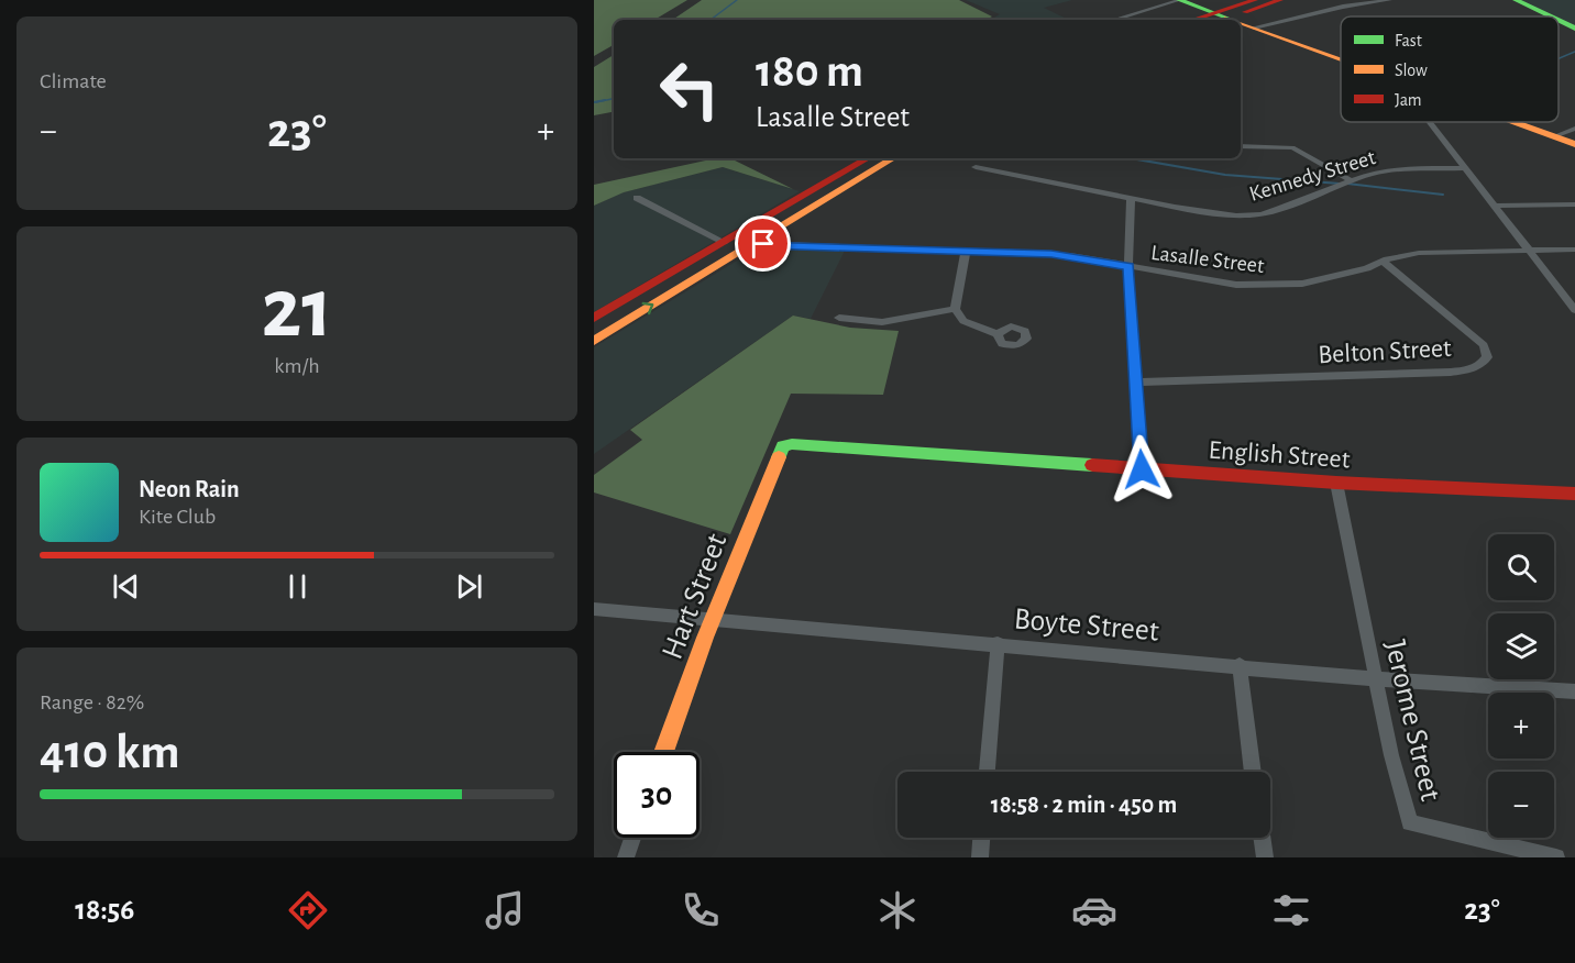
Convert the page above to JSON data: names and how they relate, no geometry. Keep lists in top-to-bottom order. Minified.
{"streets":{"main road":["English Street","Hart Street"],"street":["Kennedy Street","Lasalle Street","Belton Street","Boyte Street","Jerome Street"]},"crossings":[["Lasalle Street","Belton Street"],["English Street","Hart Street"],["English Street","Jerome Street"],["Hart Street","Boyte Street"],["Boyte Street","Jerome Street"]],"legend":["Fast","Slow","Jam"],"page":{"tile":["Climate",["21","km/h"],["Range · 82%","410 km"]],"turn":["180 m","Lasalle Street"],"heat":["−","23°","+"],"song":["Neon Rain","Kite Club"],"map_buttons":["+","−"],"limit":"30","trip":"18:58 · 2 min · 450 m","tabs":["18:56","23°"]}}
